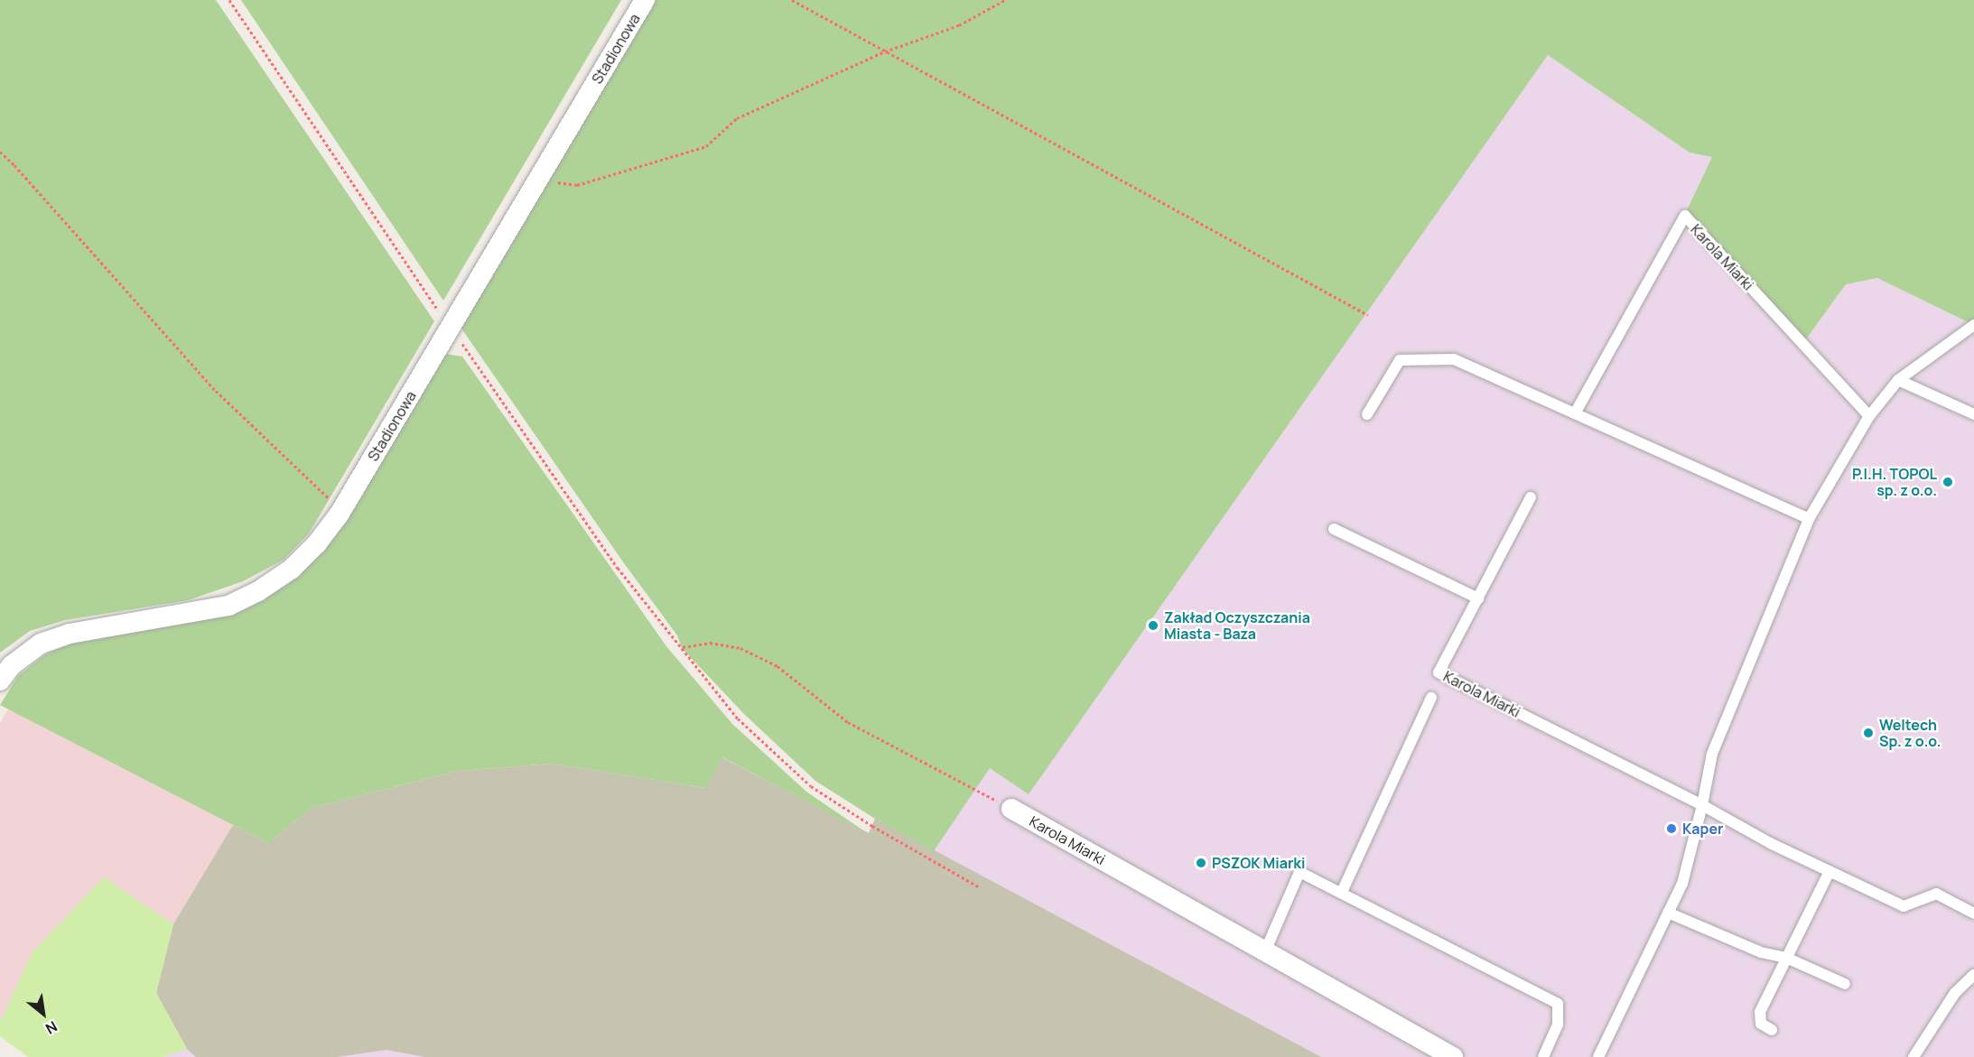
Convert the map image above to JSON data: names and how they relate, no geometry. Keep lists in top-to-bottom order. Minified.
{"streets":{"street":["Stadionowa","Karola Miarki"]},"places":["P.I.H. TOPOL sp. z o.o.","Zakład Oczyszczania Miasta - Baza","Weltech Sp. z o.o.","Kaper","PSZOK Miarki"],"north":"bottom right"}
